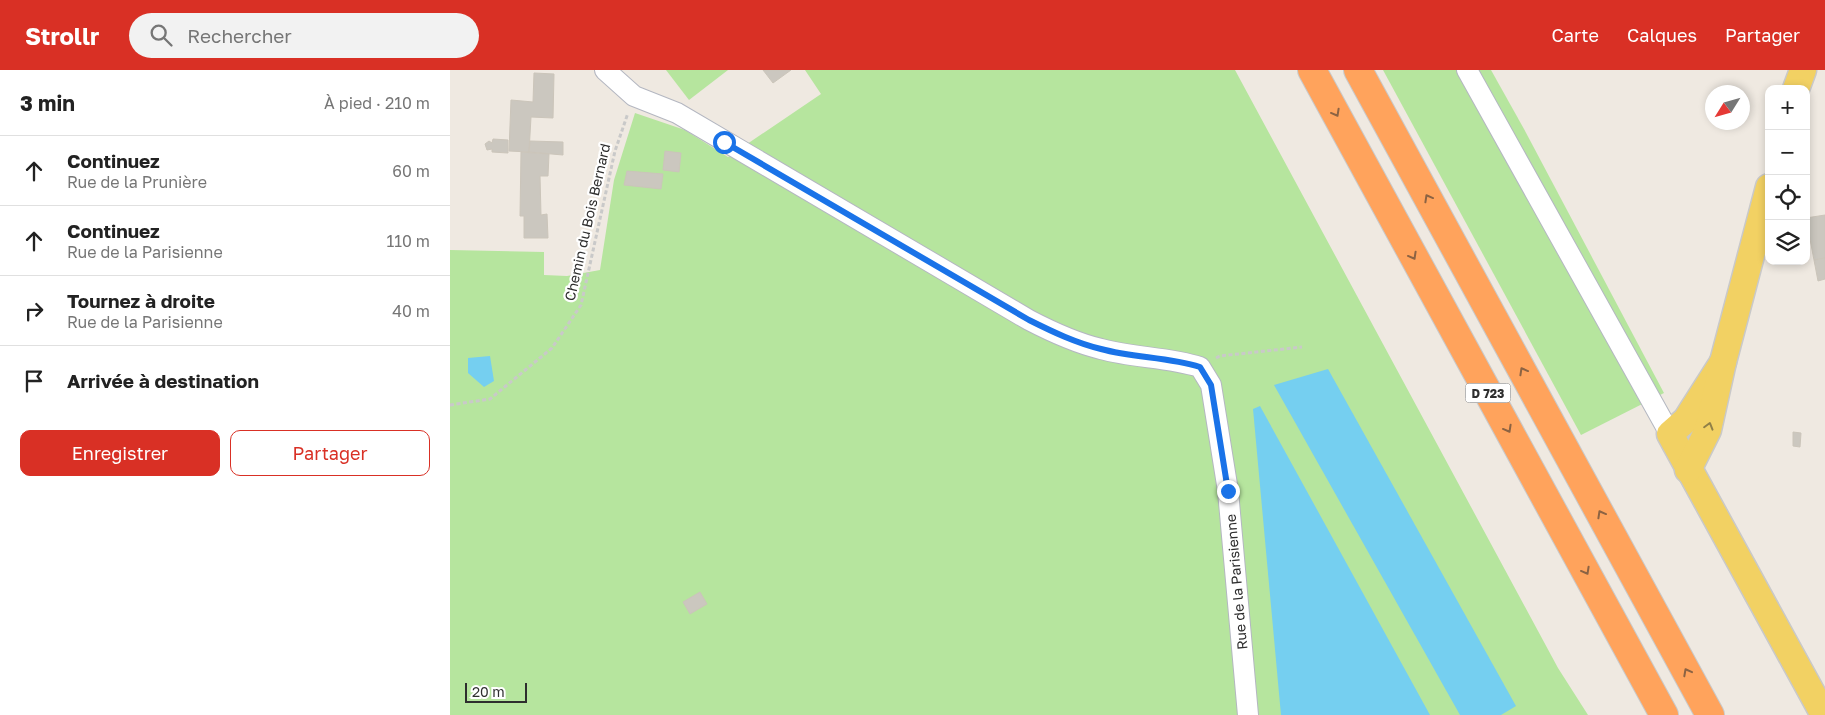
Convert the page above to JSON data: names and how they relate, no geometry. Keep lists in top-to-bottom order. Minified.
{"streets":{"highway":["D 723"],"street":["Rue de la Parisienne"],"path":["Chemin du Bois Bernard"]},"scale_bar":"20 m","north":"bottom left","page":{"header":"Strollr","search":"Rechercher","nav":["Carte","Calques","Partager"],"heading":["3 min","À pied · 210 m"],"map_buttons":["+","−"],"list":[["Continuez","Rue de la Prunière","60 m"],["Continuez","Rue de la Parisienne","110 m"],["Tournez à droite","Rue de la Parisienne","40 m"],"Arrivée à destination"],"buttons":["Enregistrer","Partager"],"scale":"20 m"}}
